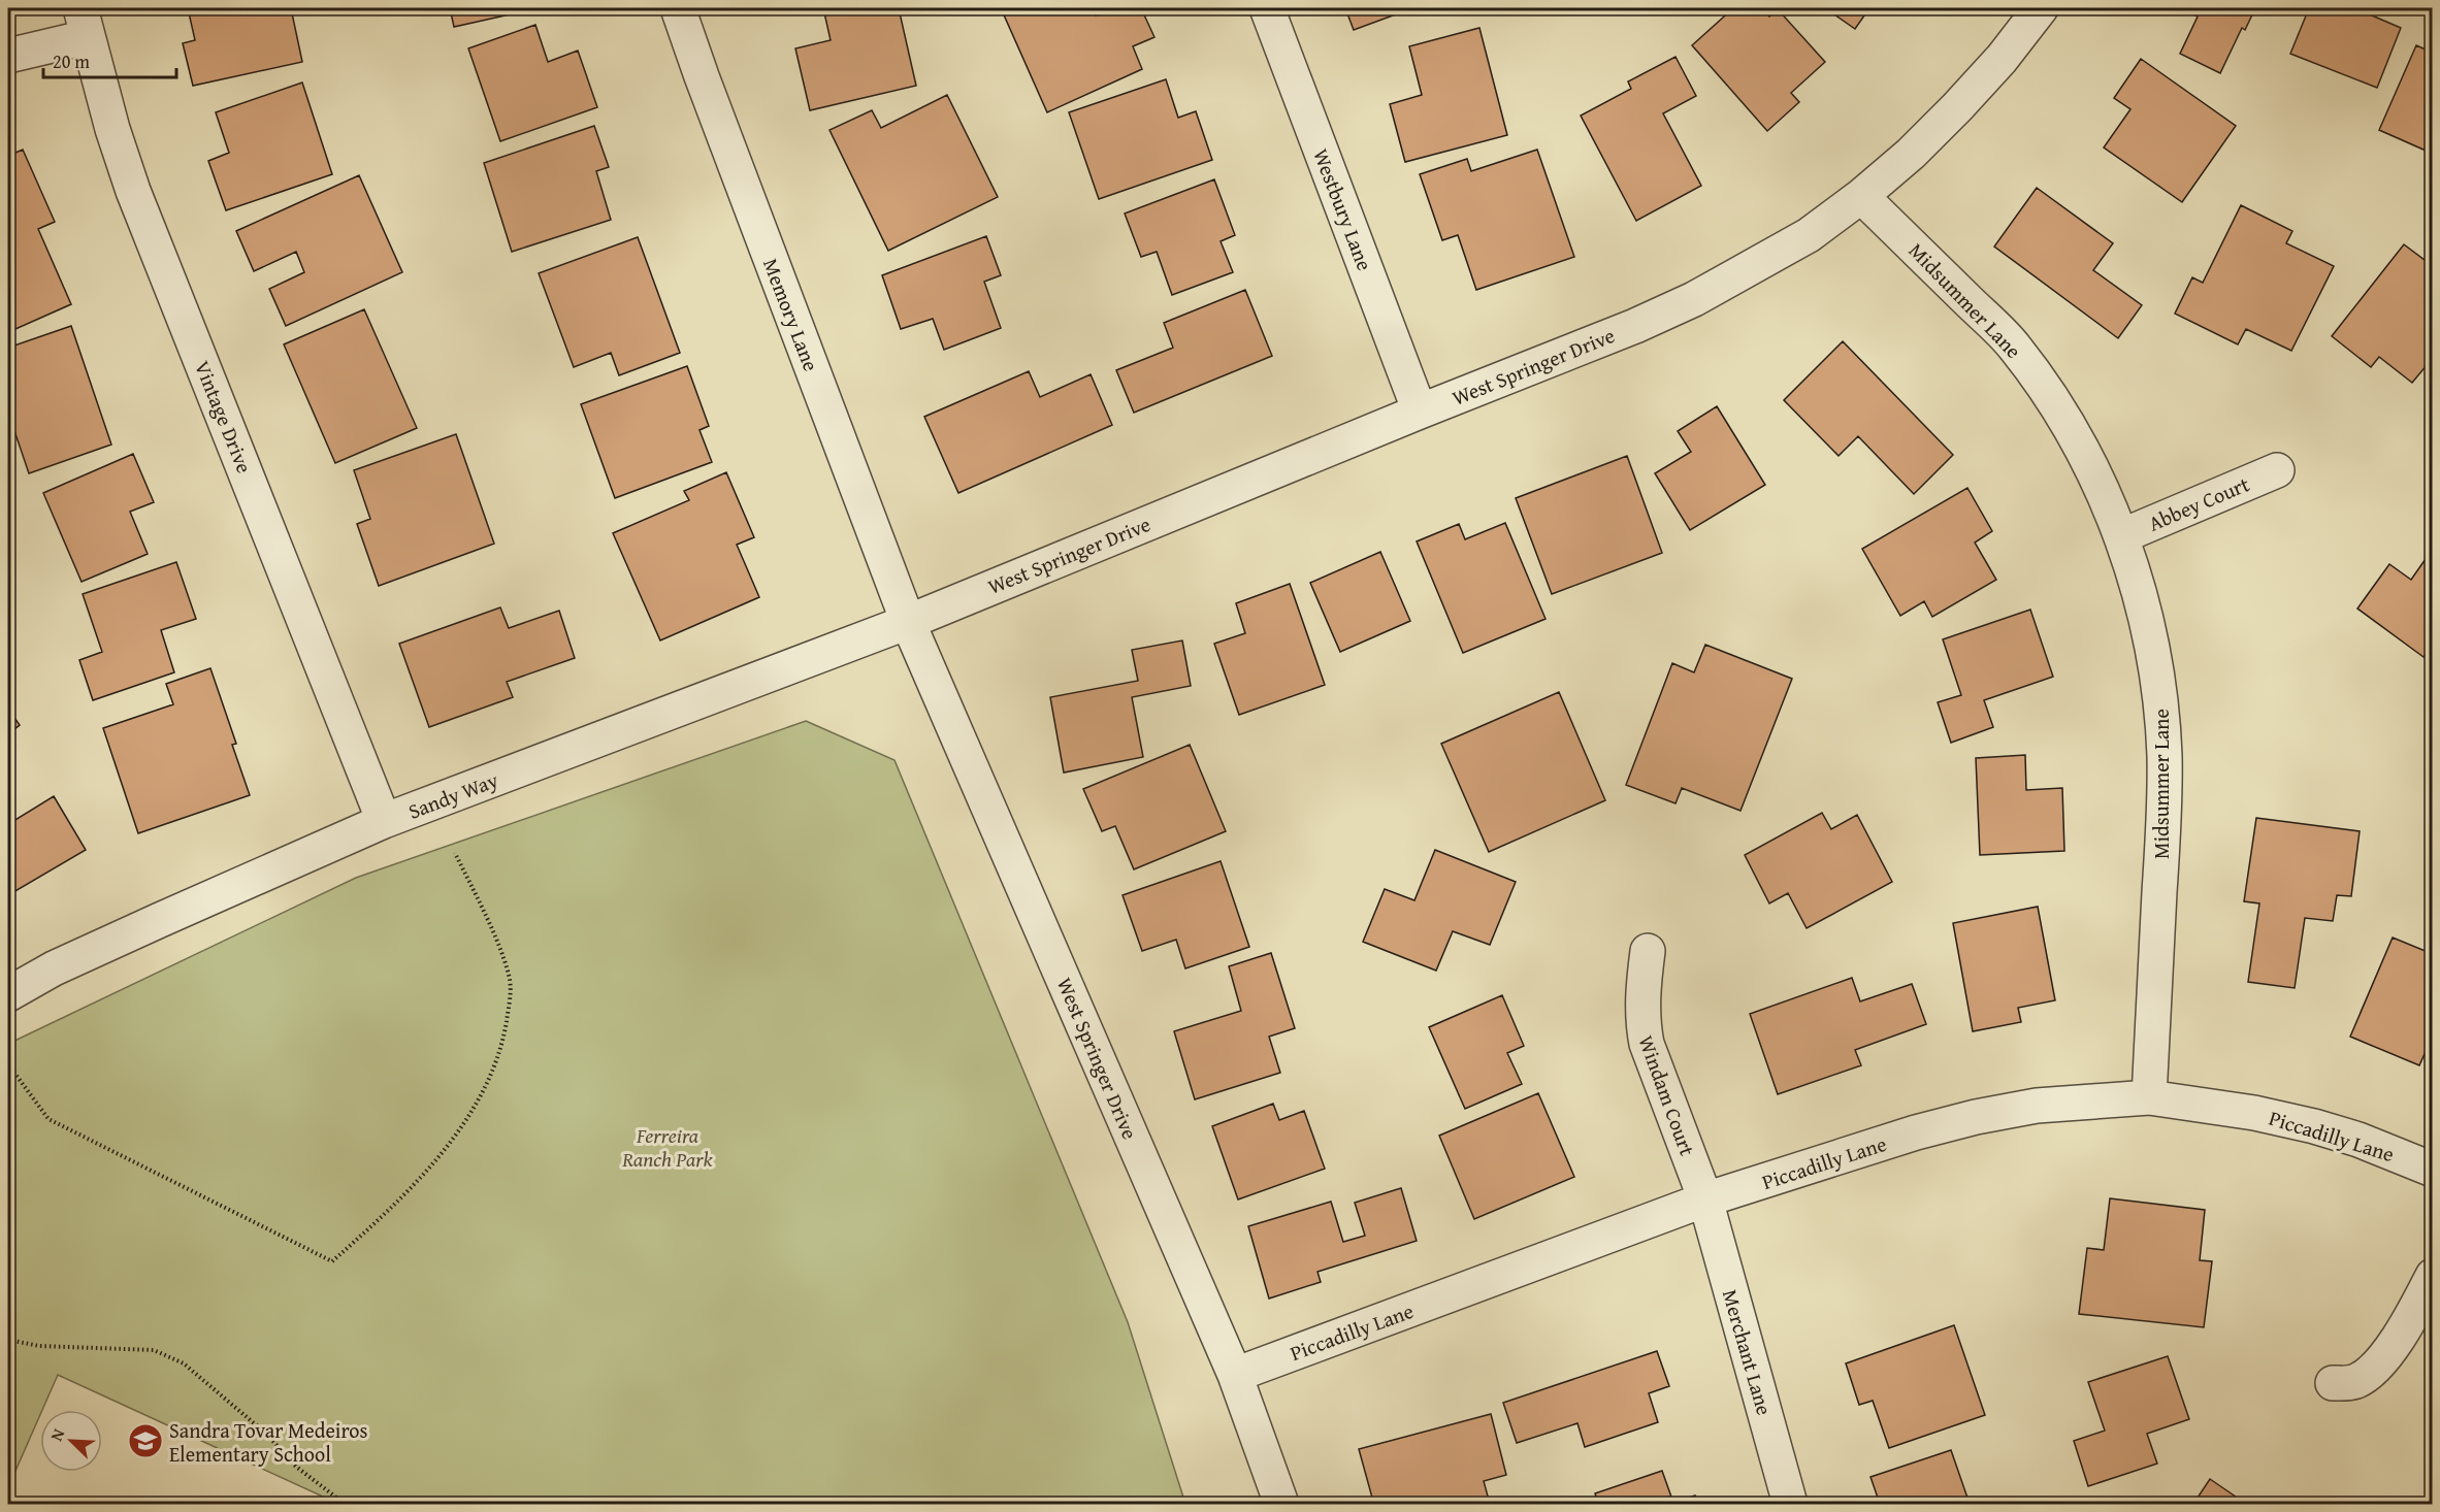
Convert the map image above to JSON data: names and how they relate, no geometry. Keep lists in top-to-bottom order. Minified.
{"streets":{"street":["Westbury Lane","Midsummer Lane","Memory Lane","West Springer Drive","Vintage Drive","Abbey Court","Sandy Way","Windam Court","Piccadilly Lane","Merchant Lane"]},"crossings":[["Westbury Lane","West Springer Drive"],["Midsummer Lane","West Springer Drive"],["Midsummer Lane","Abbey Court"],["Midsummer Lane","Piccadilly Lane"],["Memory Lane","West Springer Drive"],["Memory Lane","Sandy Way"],["West Springer Drive","Sandy Way"],["West Springer Drive","Piccadilly Lane"],["Vintage Drive","Sandy Way"],["Windam Court","Piccadilly Lane"],["Windam Court","Merchant Lane"],["Piccadilly Lane","Merchant Lane"]],"parks":["Ferreira Ranch Park"],"places":{"school or university":["Sandra Tovar Medeiros Elementary School"]},"scale_bar":"20 m","north":"top left"}
